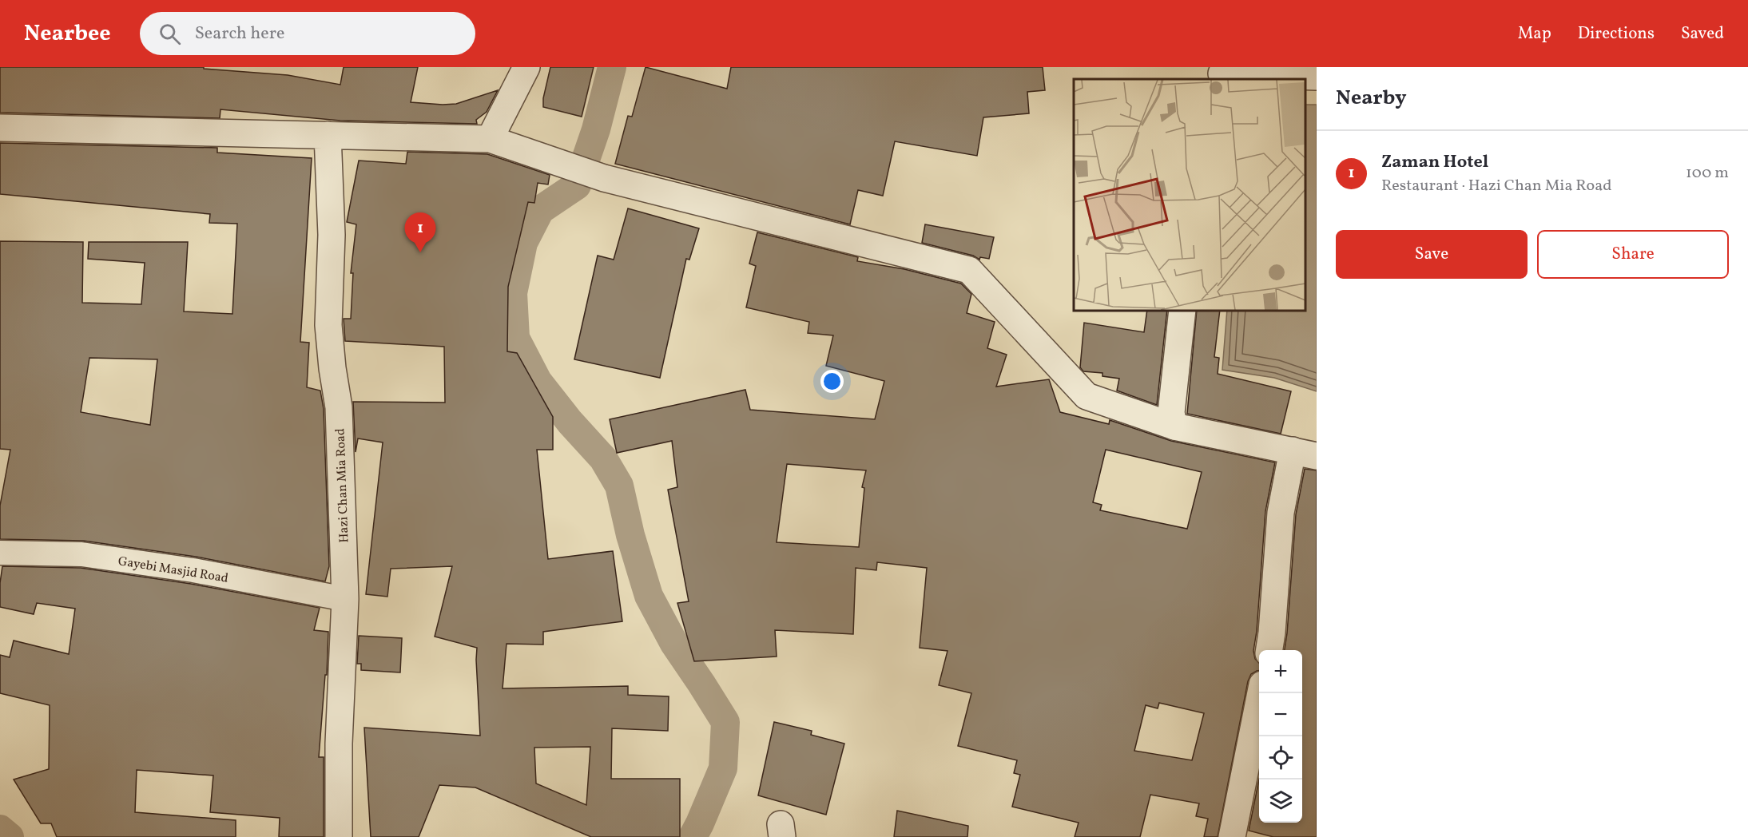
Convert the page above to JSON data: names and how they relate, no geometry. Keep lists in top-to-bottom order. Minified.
{"streets":{"street":["Hazi Chan Mia Road","Gayebi Masjid Road"]},"crossings":[["Hazi Chan Mia Road","Gayebi Masjid Road"]],"page":{"header":"Nearbee","search":"Search here","nav":["Map","Directions","Saved"],"heading":"Nearby","list":[{"mark":"1","name":"Zaman Hotel","note":"Restaurant · Hazi Chan Mia Road","value":"100 m"}],"pins":"1","buttons":["Save","Share"],"map_buttons":["+","−"]}}
